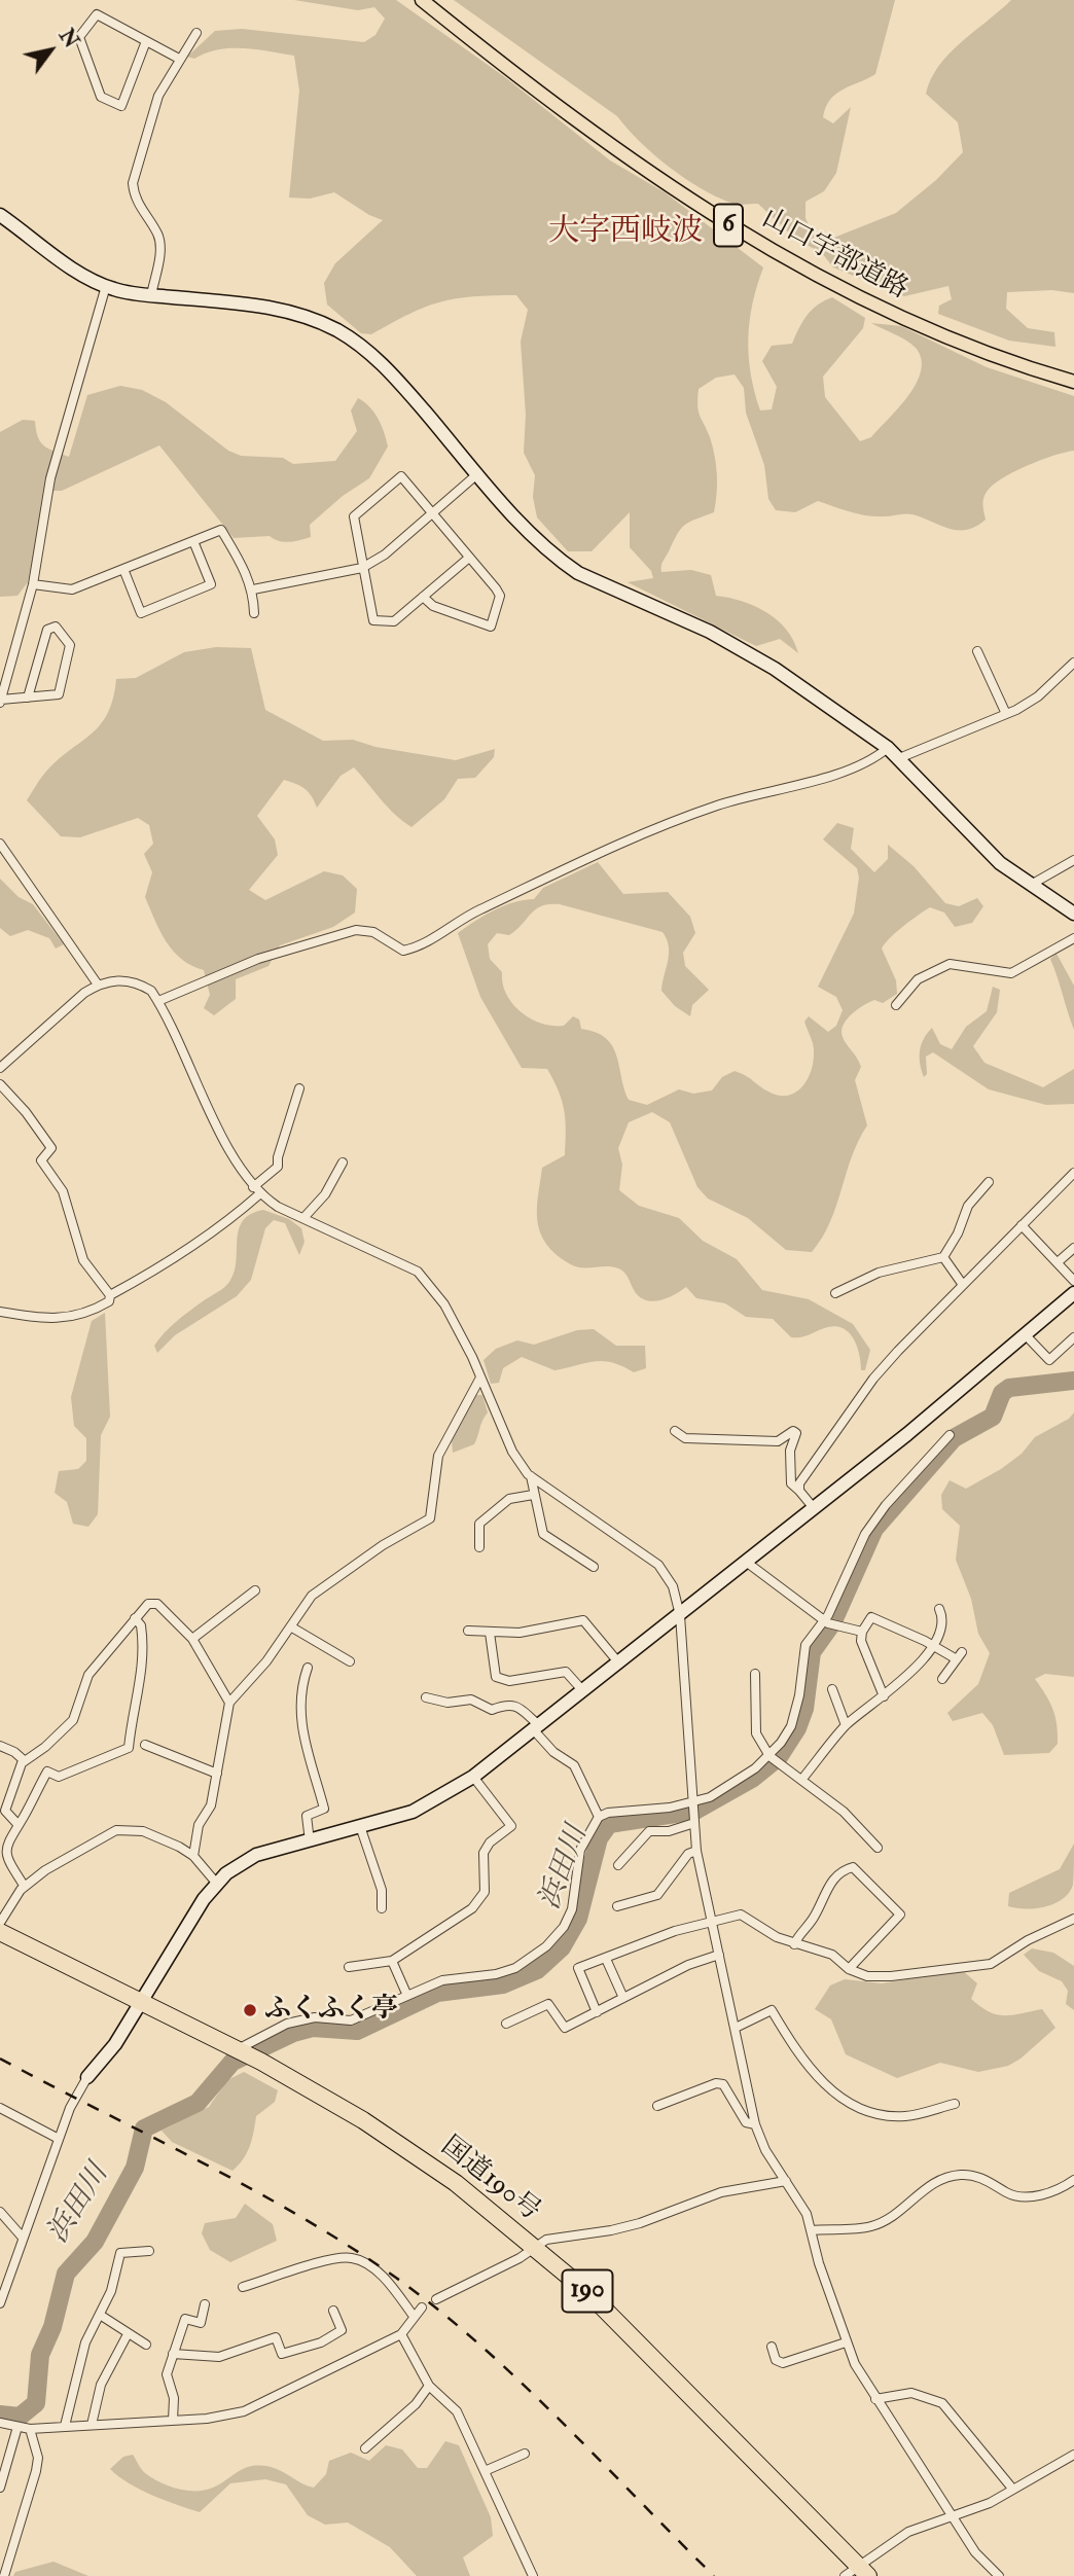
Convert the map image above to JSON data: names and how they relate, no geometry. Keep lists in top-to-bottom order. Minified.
{"streets":{"highway":["国道190号","190"],"main road":["6","山口宇部道路"]},"districts":["大字西岐波"],"water":["浜田川"],"places":["ふくふく亭"],"north":"top right"}
